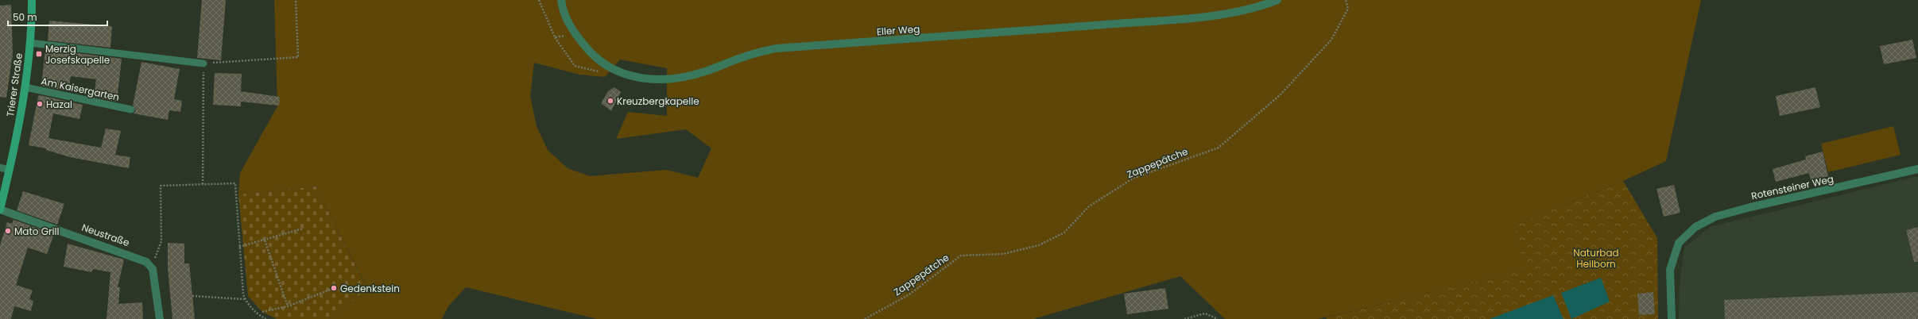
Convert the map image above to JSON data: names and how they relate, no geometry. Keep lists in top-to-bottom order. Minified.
{"streets":{"street":["Eller Weg","Trierer Straße","Rotensteiner Weg","Neustraße"],"lane":["Am Kaisergarten"],"path":["Zappepätche"]},"crossings":[["Trierer Straße","Am Kaisergarten"],["Trierer Straße","Neustraße"]],"parks":["Naturbad Heilborn"],"places":{"transit":["Merzig Josefskapelle"],"other":["Kreuzbergkapelle","Hazal","Mato Grill","Gedenkstein"]},"scale_bar":"50 m"}
